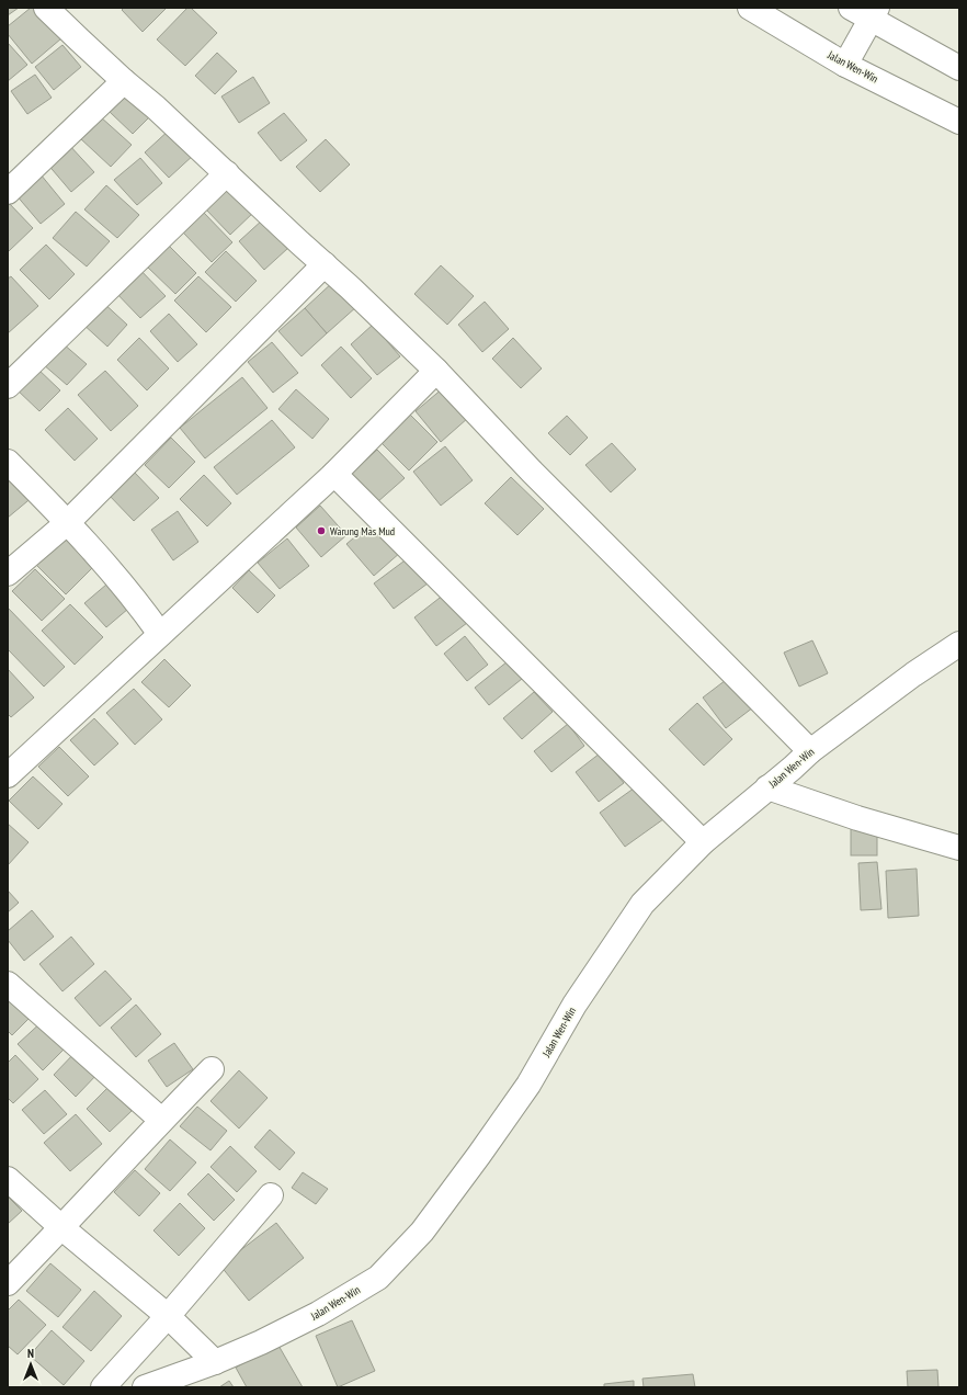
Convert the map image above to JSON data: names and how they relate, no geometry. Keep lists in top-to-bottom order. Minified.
{"streets":{"street":["Jalan Wen-Win"]},"places":["Warung Mas Mud"],"north":"top"}
